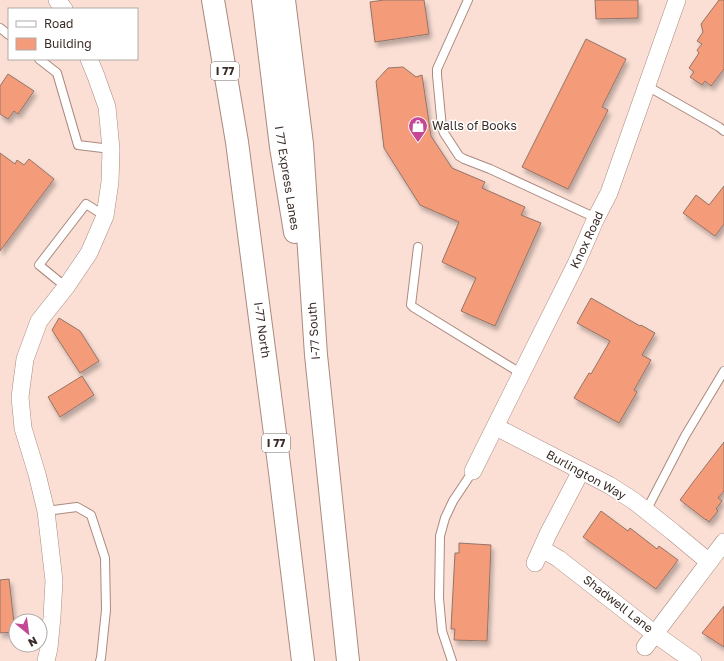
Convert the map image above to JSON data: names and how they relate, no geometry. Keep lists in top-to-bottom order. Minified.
{"streets":{"highway":["I 77","I 77 Express Lanes","I-77 North","I-77 South"],"street":["Knox Road","Burlington Way","Shadwell Lane"]},"crossings":[["I 77","I-77 North"],["I 77 Express Lanes","I-77 South"],["Knox Road","Burlington Way"],["Burlington Way","Shadwell Lane"]],"places":{"shop":["Walls of Books"]},"legend":["Road","Building"],"north":"bottom right"}
